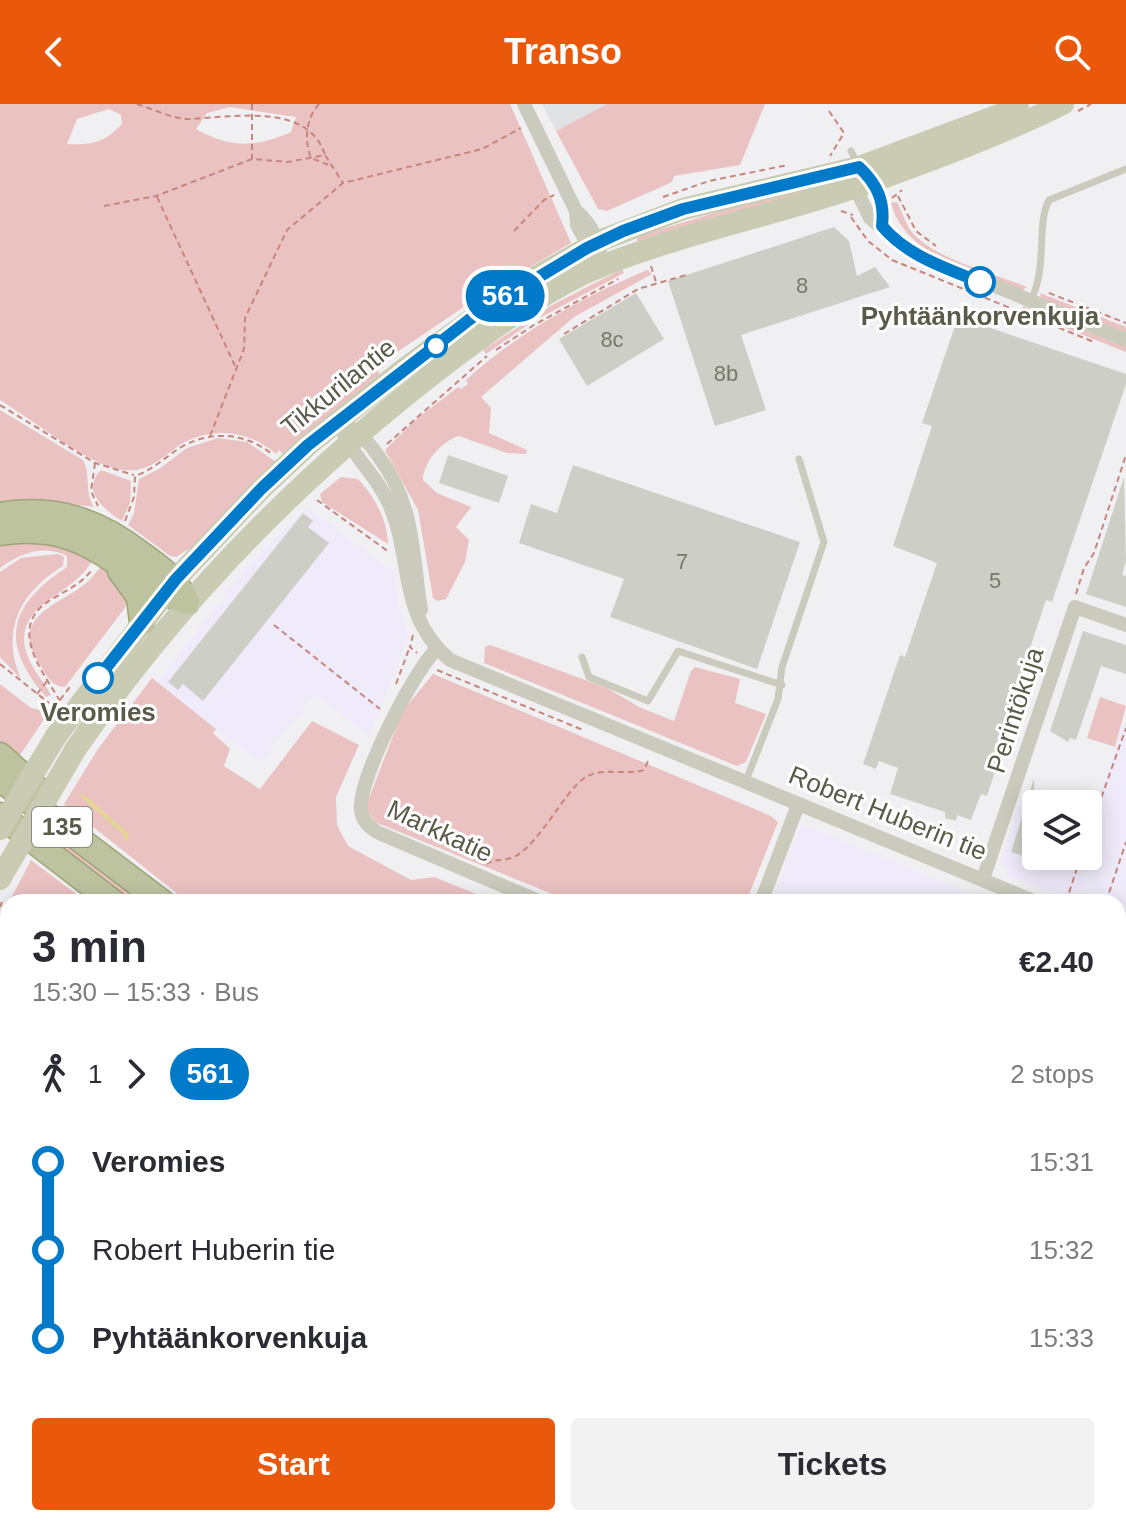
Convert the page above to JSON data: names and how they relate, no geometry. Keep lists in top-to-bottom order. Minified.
{"streets":{"highway":["135"],"main road":["Tikkurilantie"],"street":["Perintökuja","Robert Huberin tie","Markkatie"]},"crossings":[["Tikkurilantie","Robert Huberin tie"],["Perintökuja","Robert Huberin tie"],["Robert Huberin tie","Markkatie"]],"places":["Pyhtäänkorvenkuja","Veromies"],"lines":["bus line 561"],"house_numbers":["8","8c","8b","7","5"],"page":{"header":"Transo","on_map":"561","heading":["3 min","15:30 – 15:33 · Bus","€2.40"],"legs":["1","561","2 stops"],"list":[{"name":"Veromies","value":"15:31"},{"name":"Robert Huberin tie","value":"15:32"},{"name":"Pyhtäänkorvenkuja","value":"15:33"}],"buttons":["Start","Tickets"]}}
